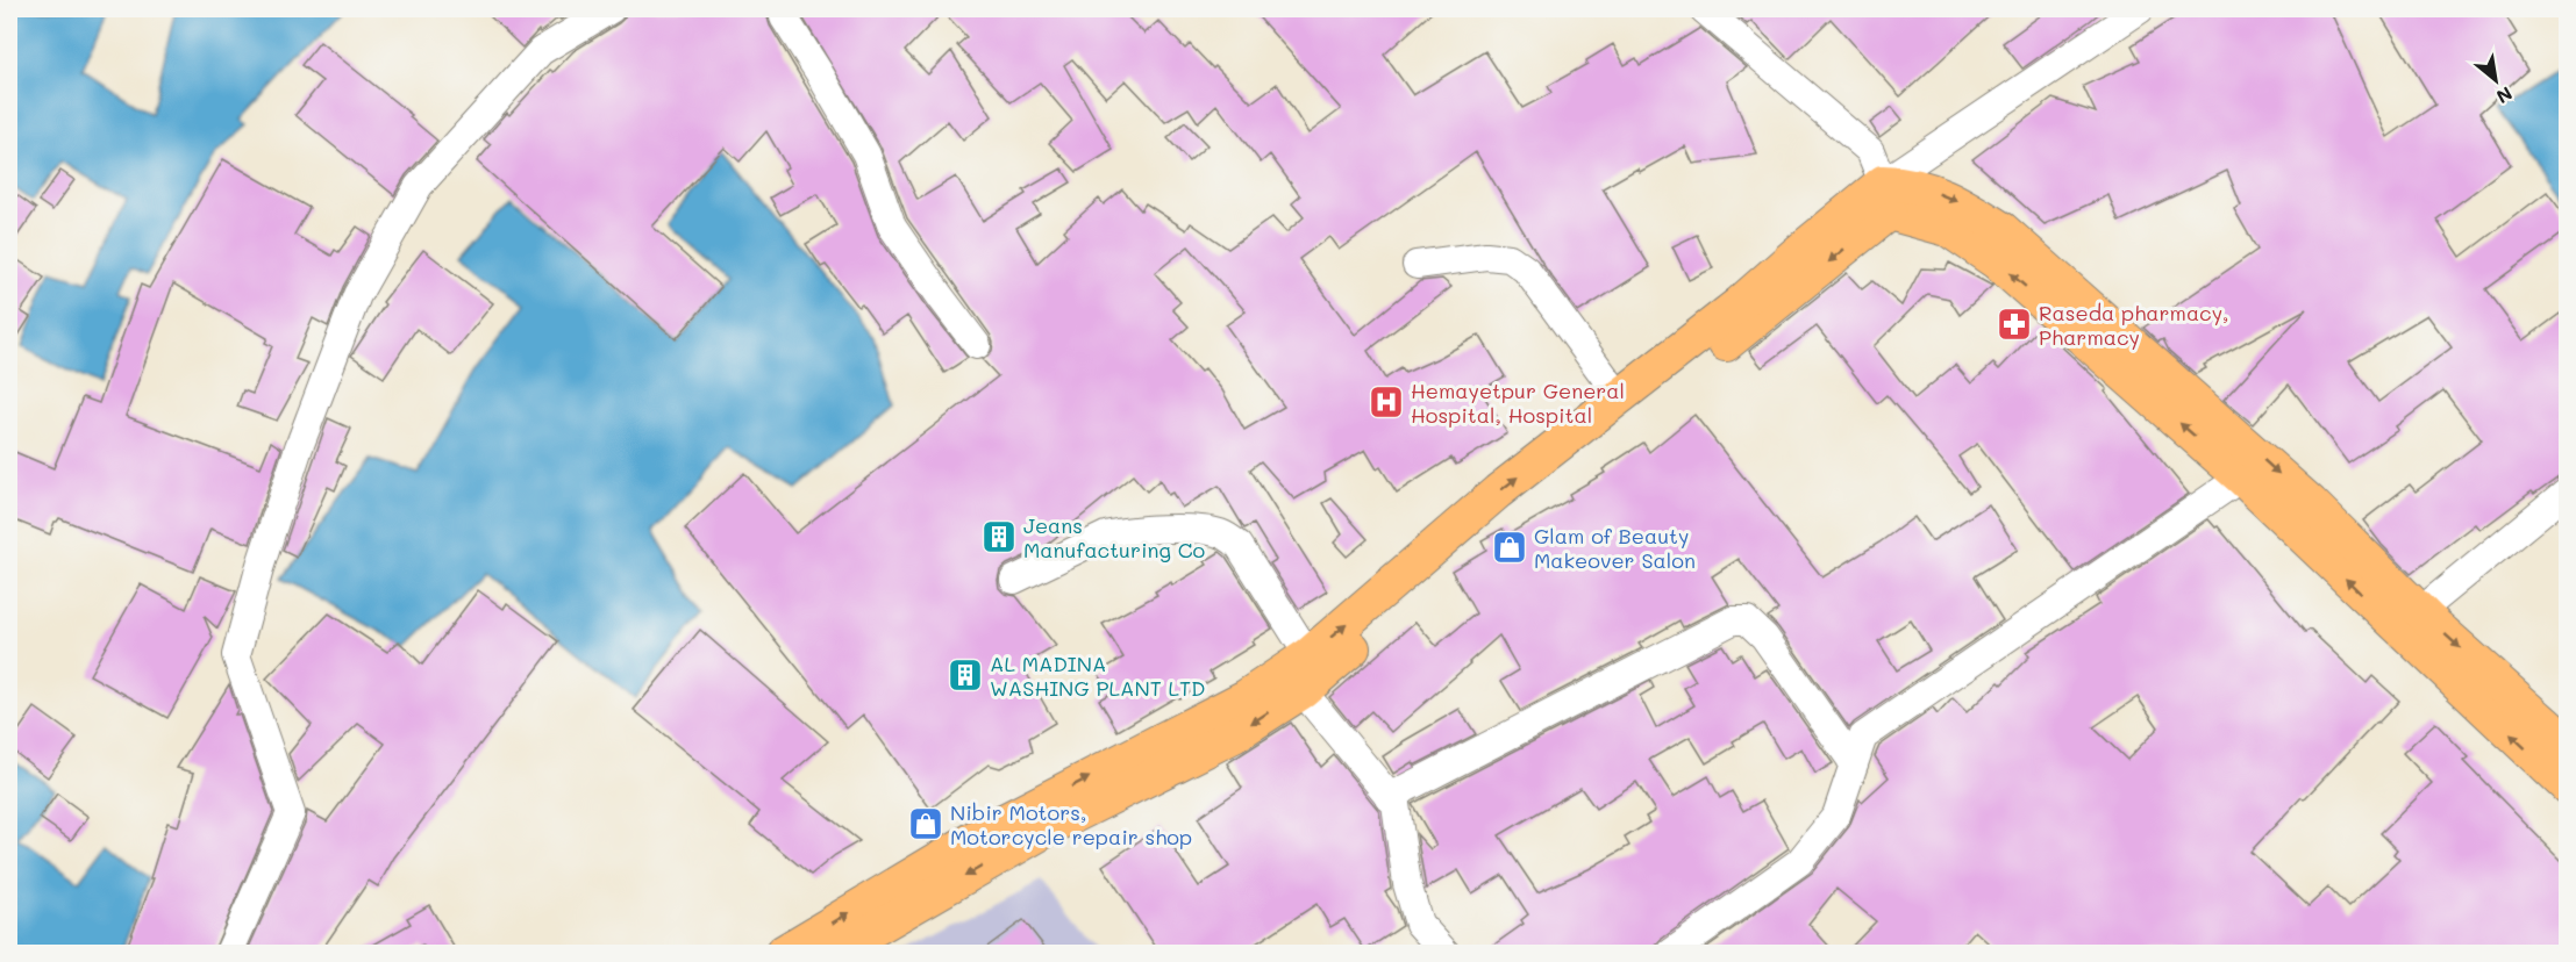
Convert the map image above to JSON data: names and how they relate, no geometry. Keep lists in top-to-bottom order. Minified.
{"places":{"pharmacy":["Raseda pharmacy, Pharmacy"],"hospital":["Hemayetpur General Hospital, Hospital"],"building":["Jeans Manufacturing Co","AL MADINA WASHING PLANT LTD"],"shop":["Glam of Beauty Makeover Salon","Nibir Motors, Motorcycle repair shop"]},"north":"bottom right"}
